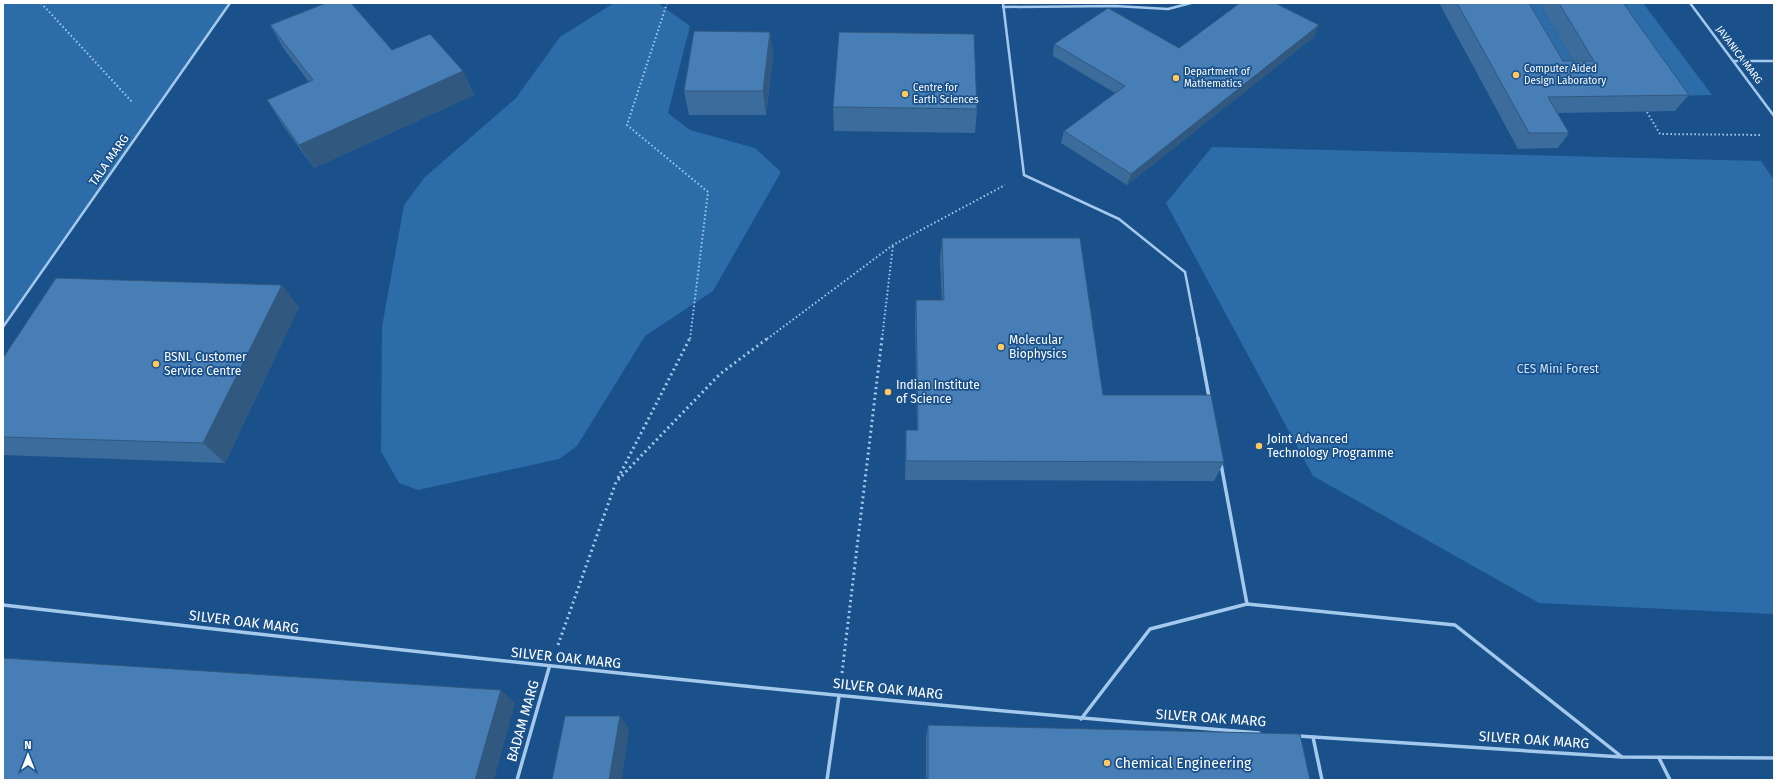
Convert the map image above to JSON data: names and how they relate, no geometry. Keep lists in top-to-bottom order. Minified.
{"streets":{"lane":["JAVANICA MARG","TALA MARG","SILVER OAK MARG","BADAM MARG"]},"crossings":[["SILVER OAK MARG","BADAM MARG"]],"parks":["CES Mini Forest"],"places":["Computer Aided Design Laboratory","Department of Mathematics","Centre for Earth Sciences","Molecular Biophysics","BSNL Customer Service Centre","Indian Institute of Science","Joint Advanced Technology Programme","Chemical Engineering"],"north":"top"}
